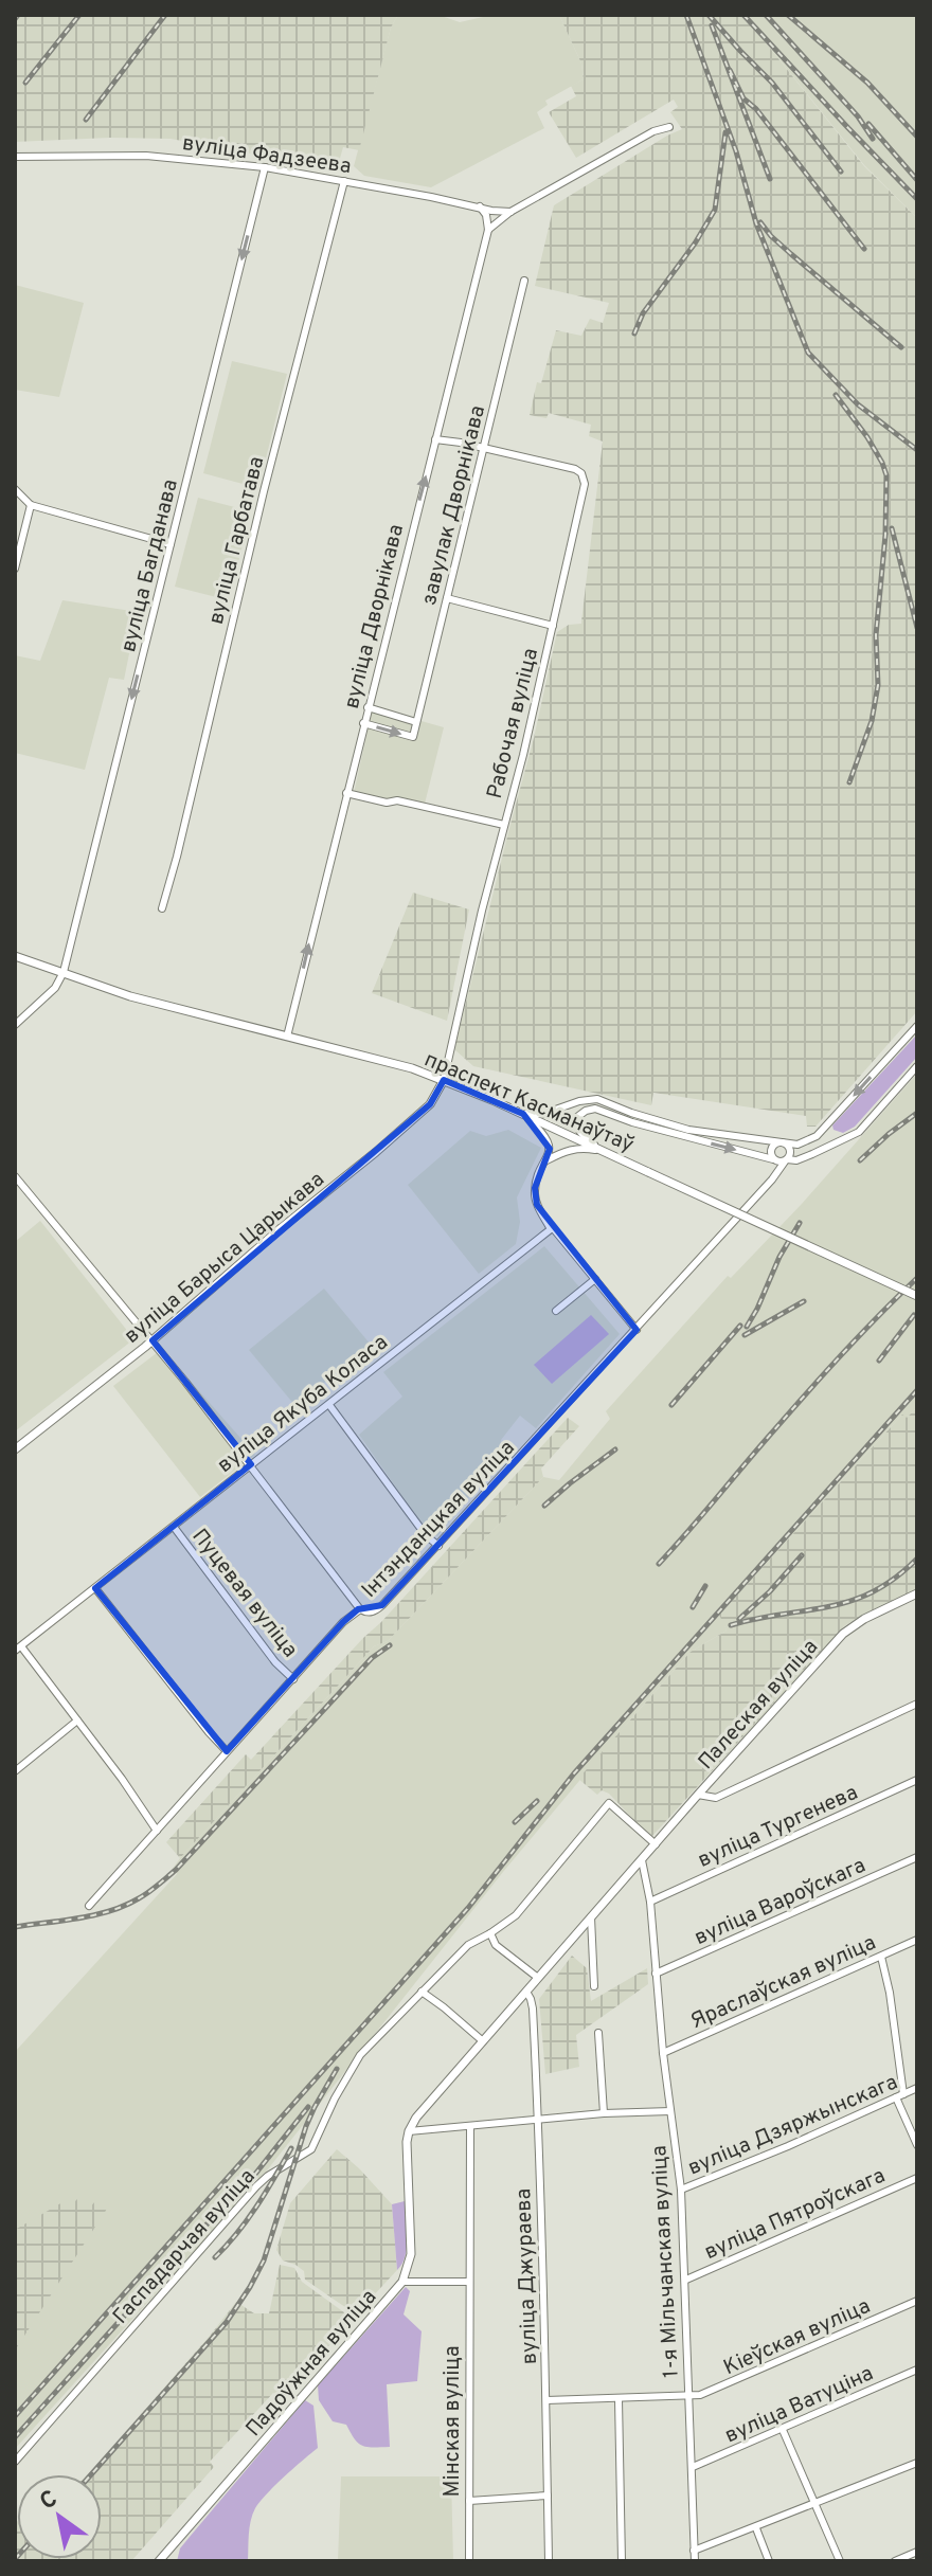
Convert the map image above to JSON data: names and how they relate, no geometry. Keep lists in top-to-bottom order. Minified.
{"streets":{"main road":["праспект Касманаўтаў","вуліца Барыса Царыкава","Палеская вуліца","Падоўжная вуліца"],"street":["вуліца Фадзеева","завулак Дворнікава","вуліца Гарбатава","вуліца Багданава","вуліца Дворнікава","Рабочая вуліца","вуліца Якуба Коласа","Інтэнданцкая вуліца","Пуцевая вуліца","вуліца Тургенева","вуліца Вароўскага","Яраслаўская вуліца","вуліца Дзяржынскага","вуліца Пятроўскага","Гаспадарчая вуліца","1-я Мільчанская вуліца","вуліца Джураева","Кіеўская вуліца","вуліца Ватуціна","Мінская вуліца"]},"crossings":[["вуліца Фадзеева","вуліца Гарбатава"],["вуліца Фадзеева","вуліца Багданава"],["завулак Дворнікава","вуліца Дворнікава"],["завулак Дворнікава","Рабочая вуліца"],["вуліца Багданава","праспект Касманаўтаў"],["вуліца Дворнікава","праспект Касманаўтаў"],["Рабочая вуліца","праспект Касманаўтаў"],["Рабочая вуліца","вуліца Барыса Царыкава"],["праспект Касманаўтаў","вуліца Барыса Царыкава"],["вуліца Якуба Коласа","Пуцевая вуліца"],["Інтэнданцкая вуліца","Пуцевая вуліца"],["Палеская вуліца","Гаспадарчая вуліца"],["Палеская вуліца","1-я Мільчанская вуліца"],["Палеская вуліца","вуліца Джураева"],["Палеская вуліца","Падоўжная вуліца"],["вуліца Тургенева","1-я Мільчанская вуліца"],["вуліца Вароўскага","1-я Мільчанская вуліца"],["Яраслаўская вуліца","1-я Мільчанская вуліца"],["вуліца Дзяржынскага","1-я Мільчанская вуліца"],["вуліца Пятроўскага","1-я Мільчанская вуліца"],["1-я Мільчанская вуліца","Кіеўская вуліца"],["1-я Мільчанская вуліца","вуліца Ватуціна"],["вуліца Джураева","Кіеўская вуліца"]],"one_way":["вуліца Багданава","вуліца Дворнікава"],"north":"top left"}
